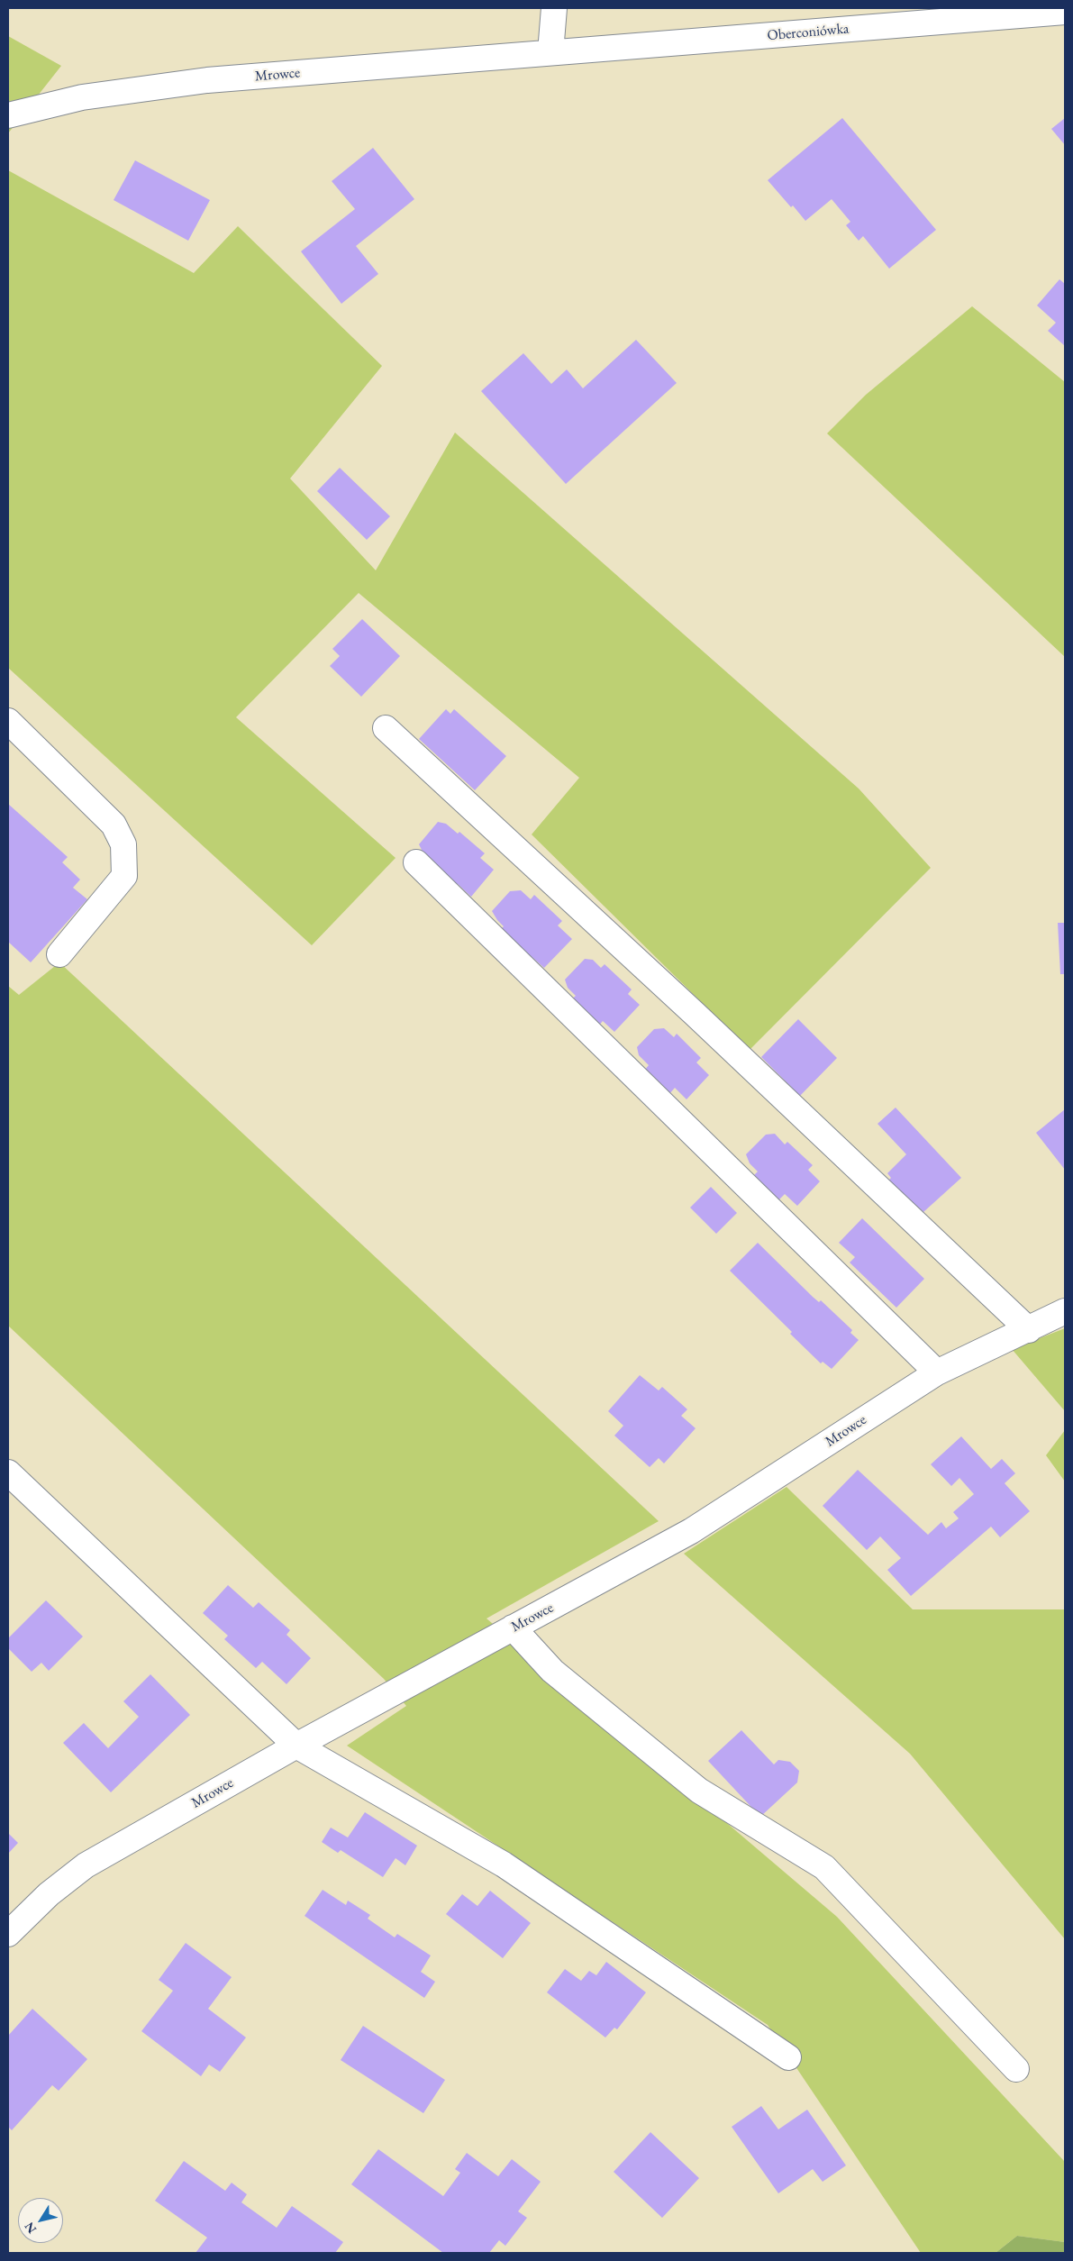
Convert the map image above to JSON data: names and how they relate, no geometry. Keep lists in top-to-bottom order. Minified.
{"streets":{"street":["Oberconiówka","Mrowce"]},"crossings":[["Oberconiówka","Mrowce"]],"north":"bottom left"}
